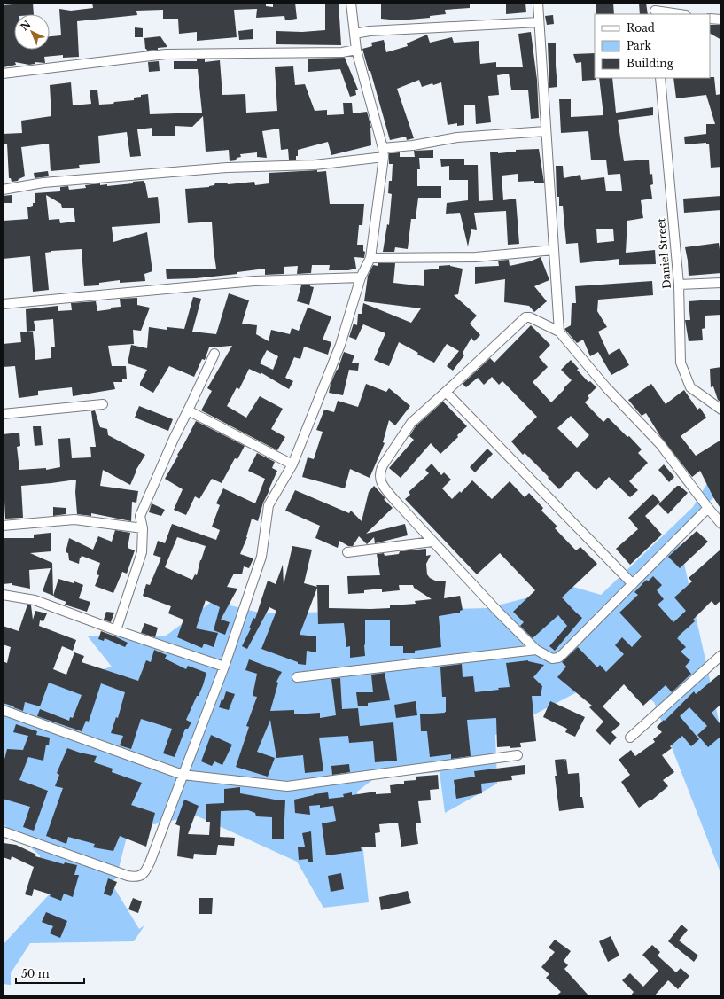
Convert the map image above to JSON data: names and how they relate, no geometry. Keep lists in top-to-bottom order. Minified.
{"streets":{"street":["Daniel Street"]},"legend":["Road","Park","Building"],"scale_bar":"50 m","north":"top left"}
